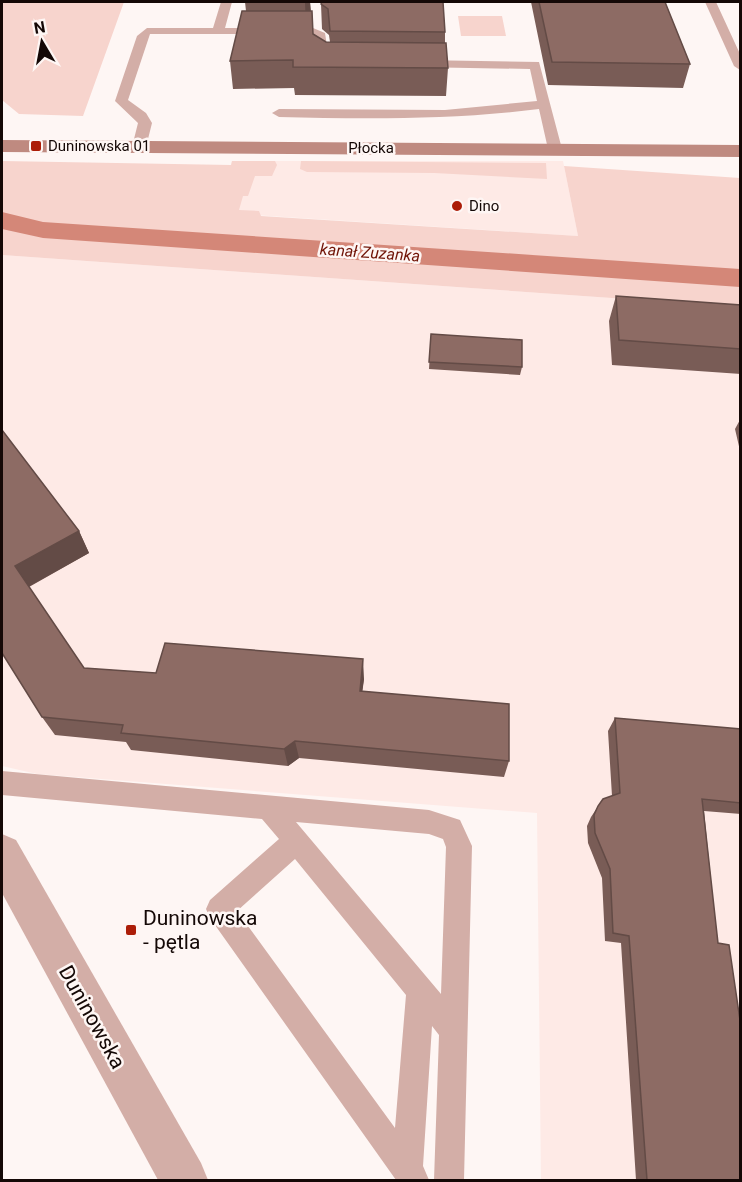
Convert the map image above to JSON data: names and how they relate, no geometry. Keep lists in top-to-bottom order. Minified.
{"streets":{"street":["Płocka","Duninowska"]},"water":["kanał Zuzanka"],"places":{"transit":["Duninowska 01","Duninowska - pętla"],"other":["Dino"]},"north":"top"}
